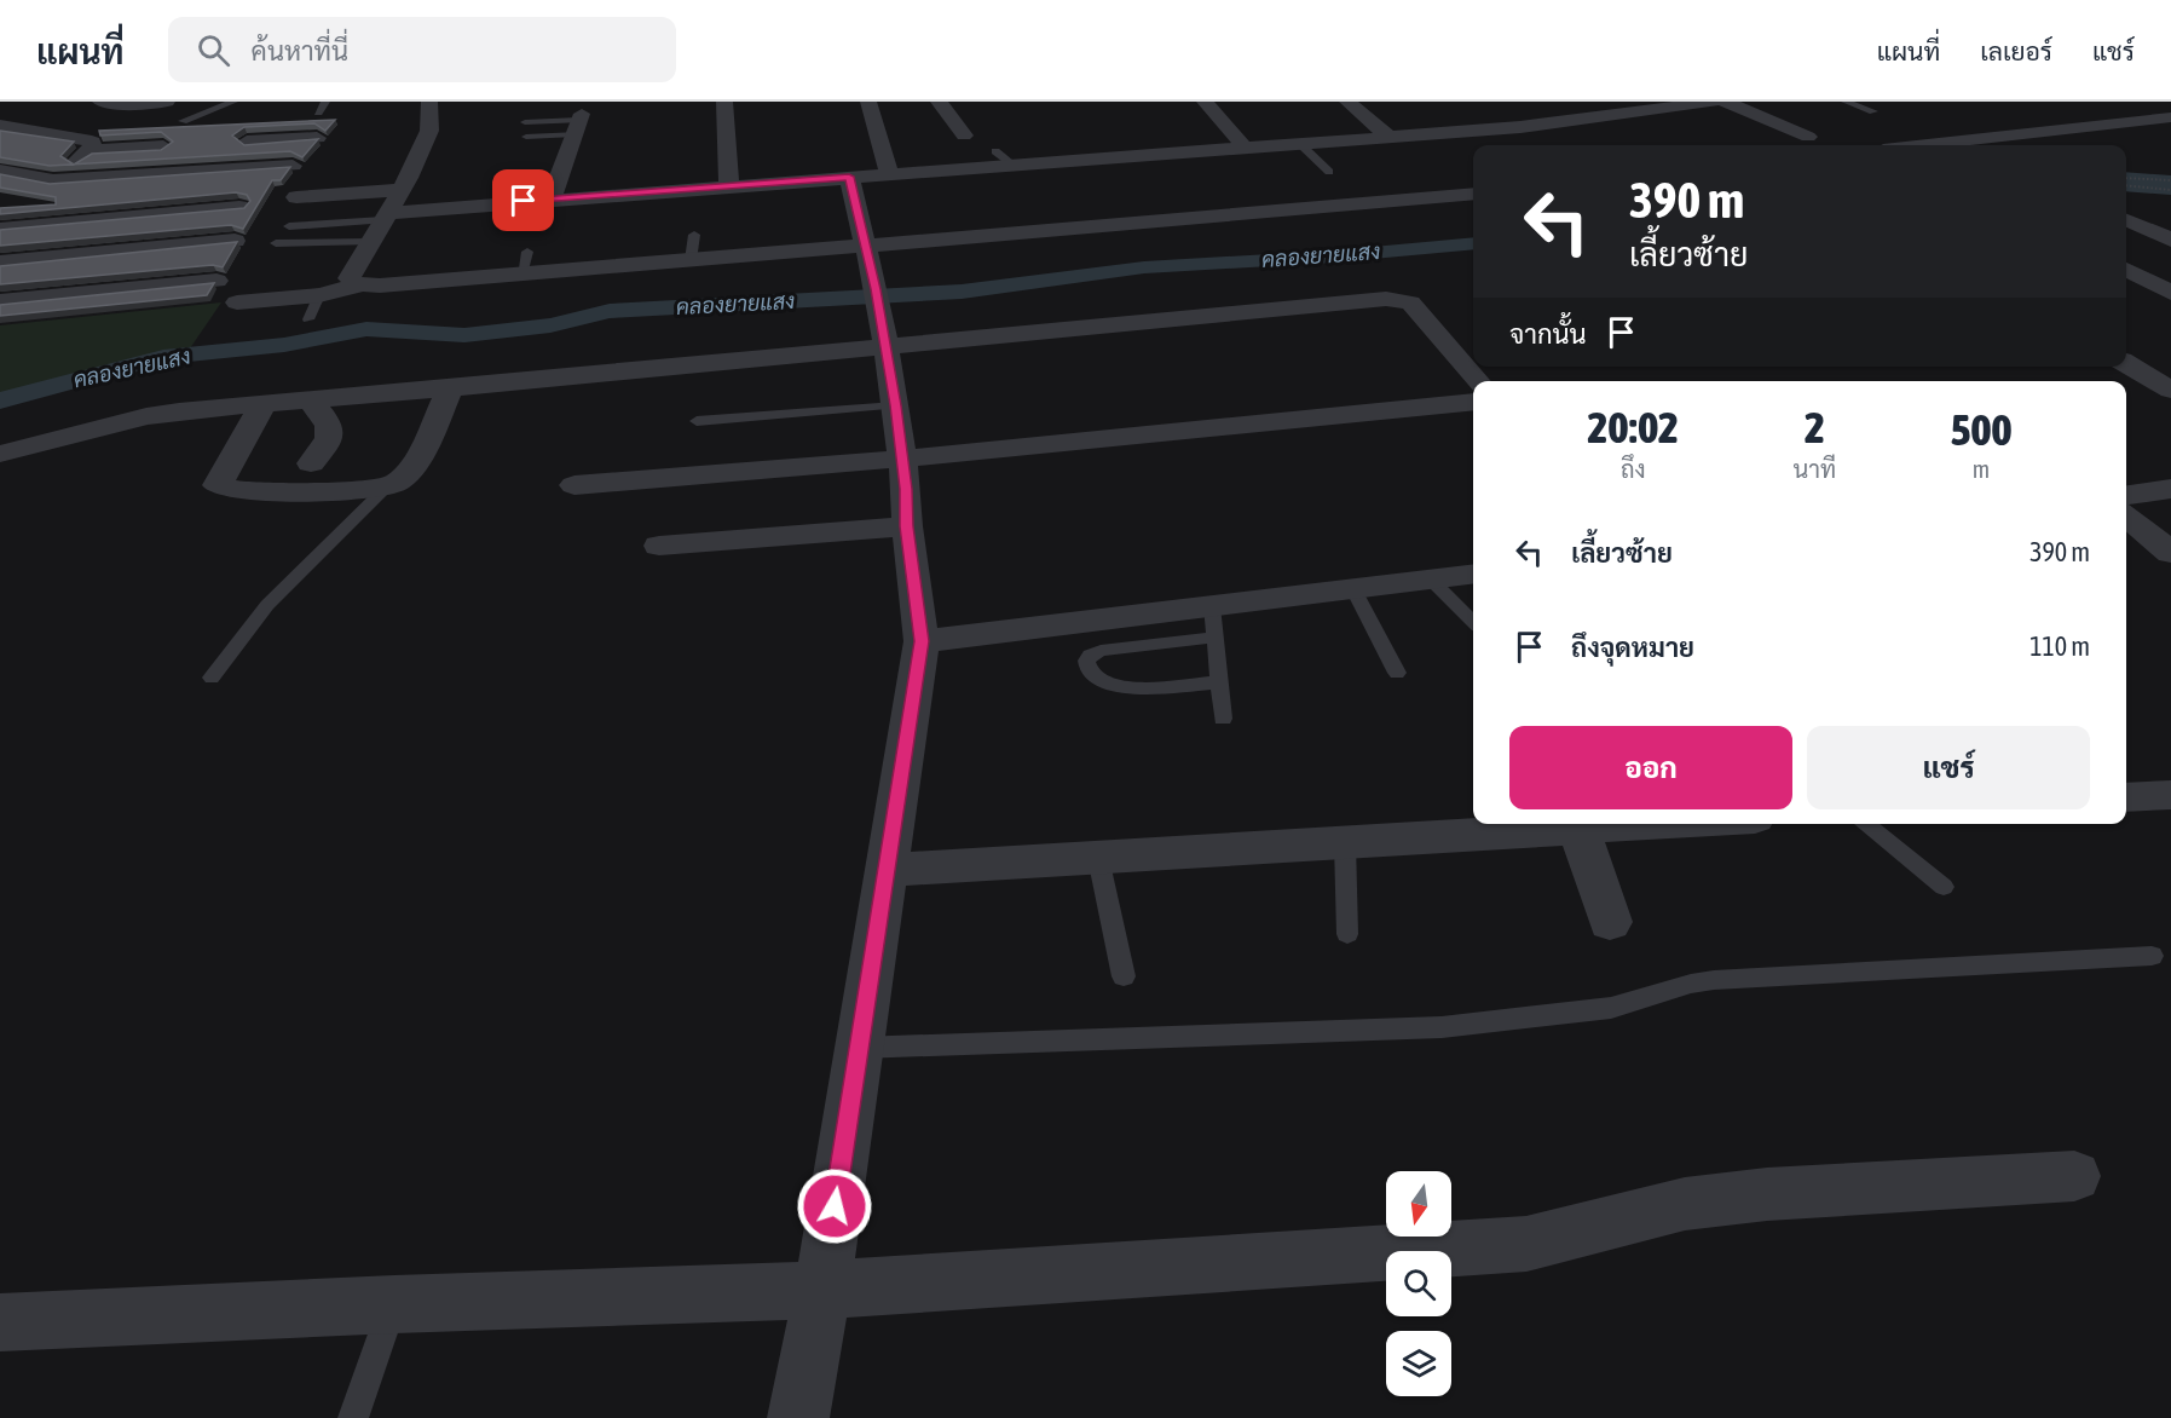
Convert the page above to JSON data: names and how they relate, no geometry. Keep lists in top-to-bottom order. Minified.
{"water":["คลองยายแสง"],"north":"bottom","page":{"header":"แผนที่","search":"ค้นหาที่นี่","nav":["แผนที่","เลเยอร์","แชร์"],"turn":["390 m","เลี้ยวซ้าย"],"then":"จากนั้น","eta":["20:02","ถึง","2","นาที","500","m"],"list":[{"name":"เลี้ยวซ้าย","value":"390 m"},{"name":"ถึงจุดหมาย","value":"110 m"}],"buttons":["ออก","แชร์"]}}
